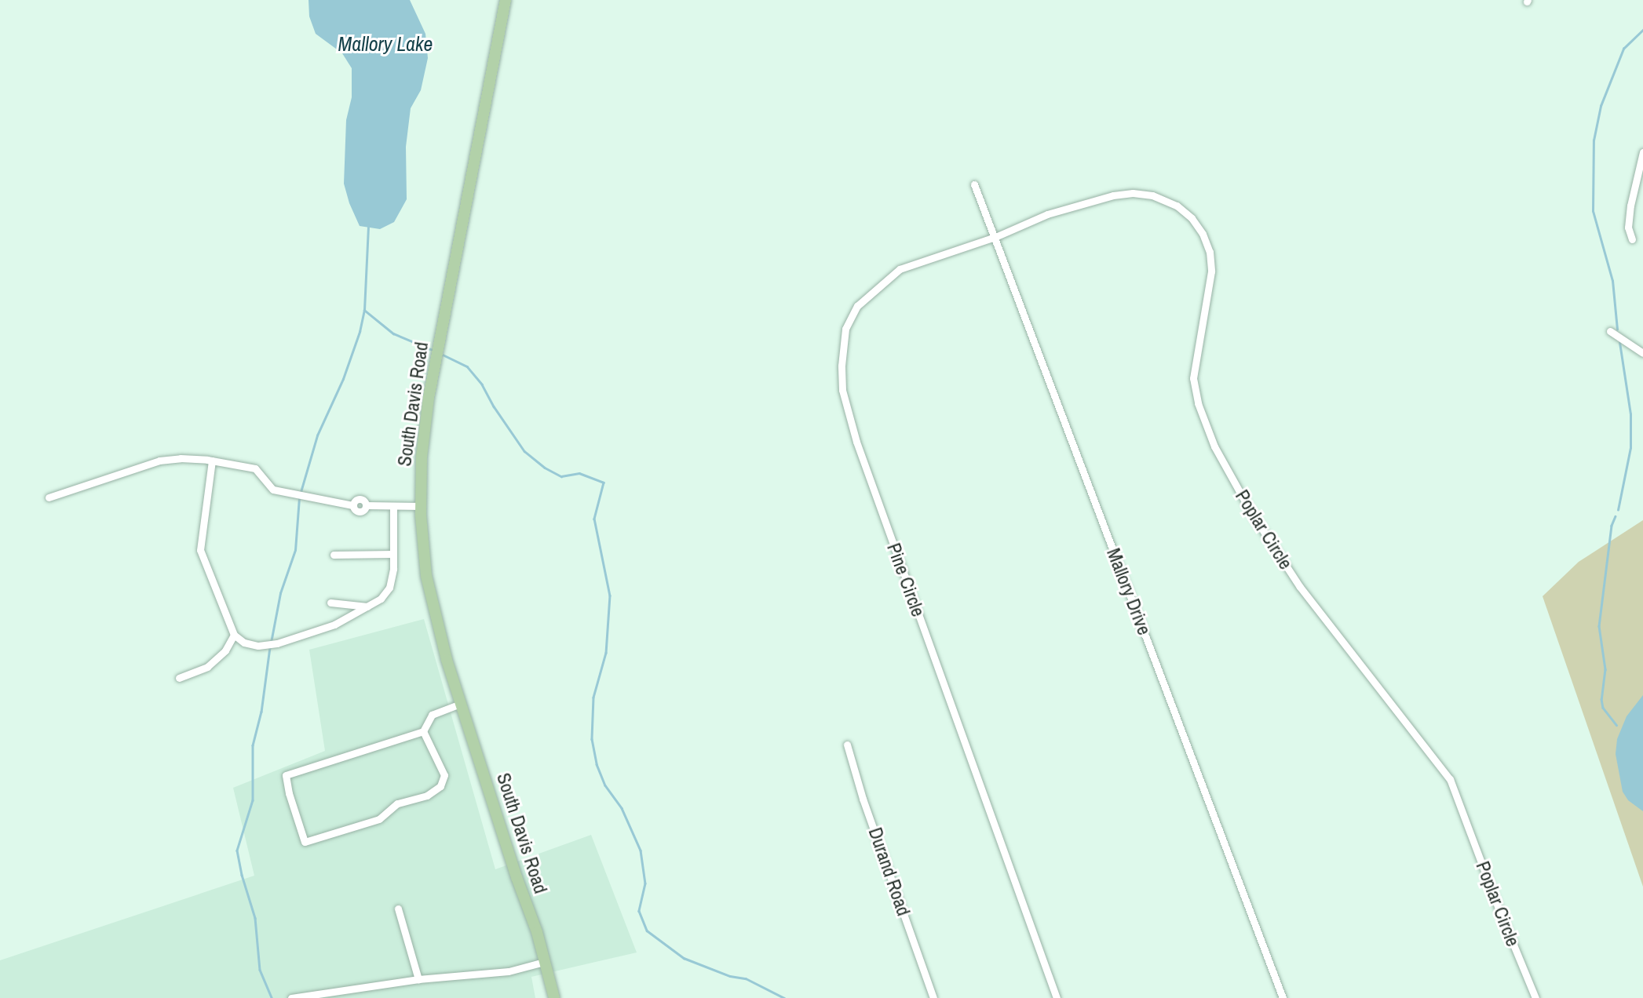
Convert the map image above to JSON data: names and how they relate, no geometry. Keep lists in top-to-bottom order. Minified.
{"streets":{"main road":["South Davis Road"],"street":["Poplar Circle","Pine Circle","Mallory Drive","Durand Road"]},"crossings":[["Poplar Circle","Pine Circle"],["Poplar Circle","Mallory Drive"],["Pine Circle","Mallory Drive"]],"water":["Mallory Lake"]}
